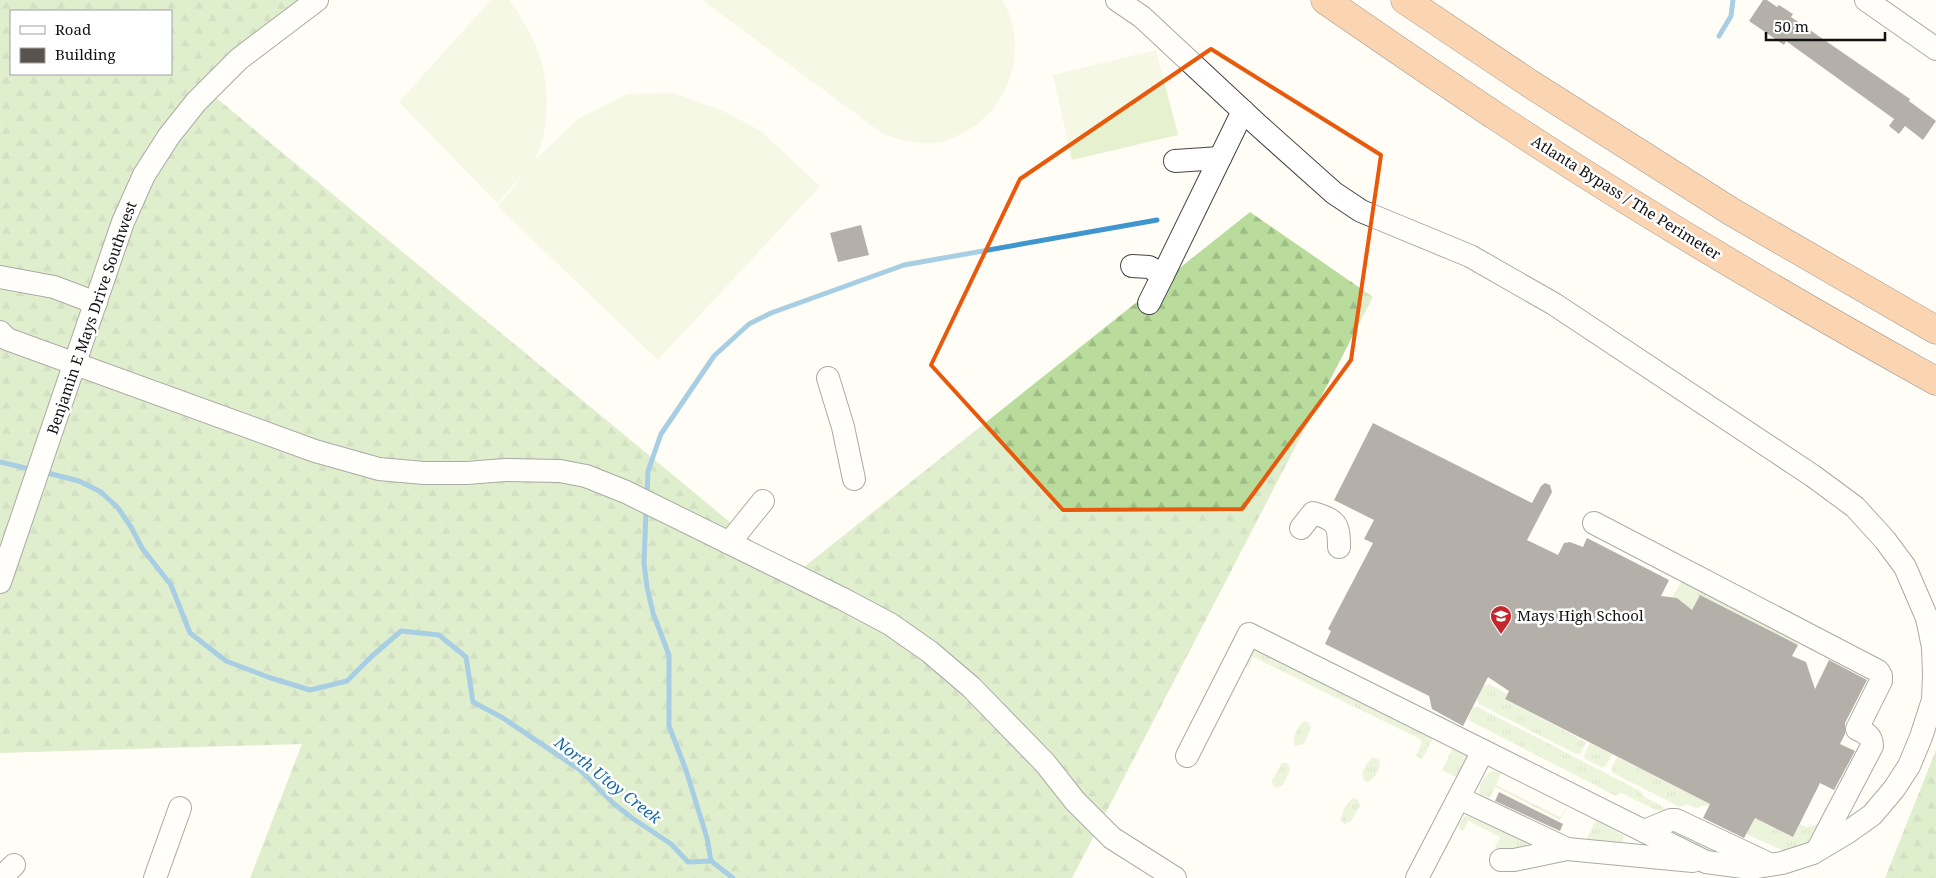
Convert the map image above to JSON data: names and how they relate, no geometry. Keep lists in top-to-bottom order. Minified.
{"streets":{"highway":["Atlanta Bypass / The Perimeter"],"street":["Benjamin E Mays Drive Southwest"]},"water":["North Utoy Creek"],"places":{"school or university":["Mays High School"]},"legend":["Road","Building"],"scale_bar":"50 m"}
